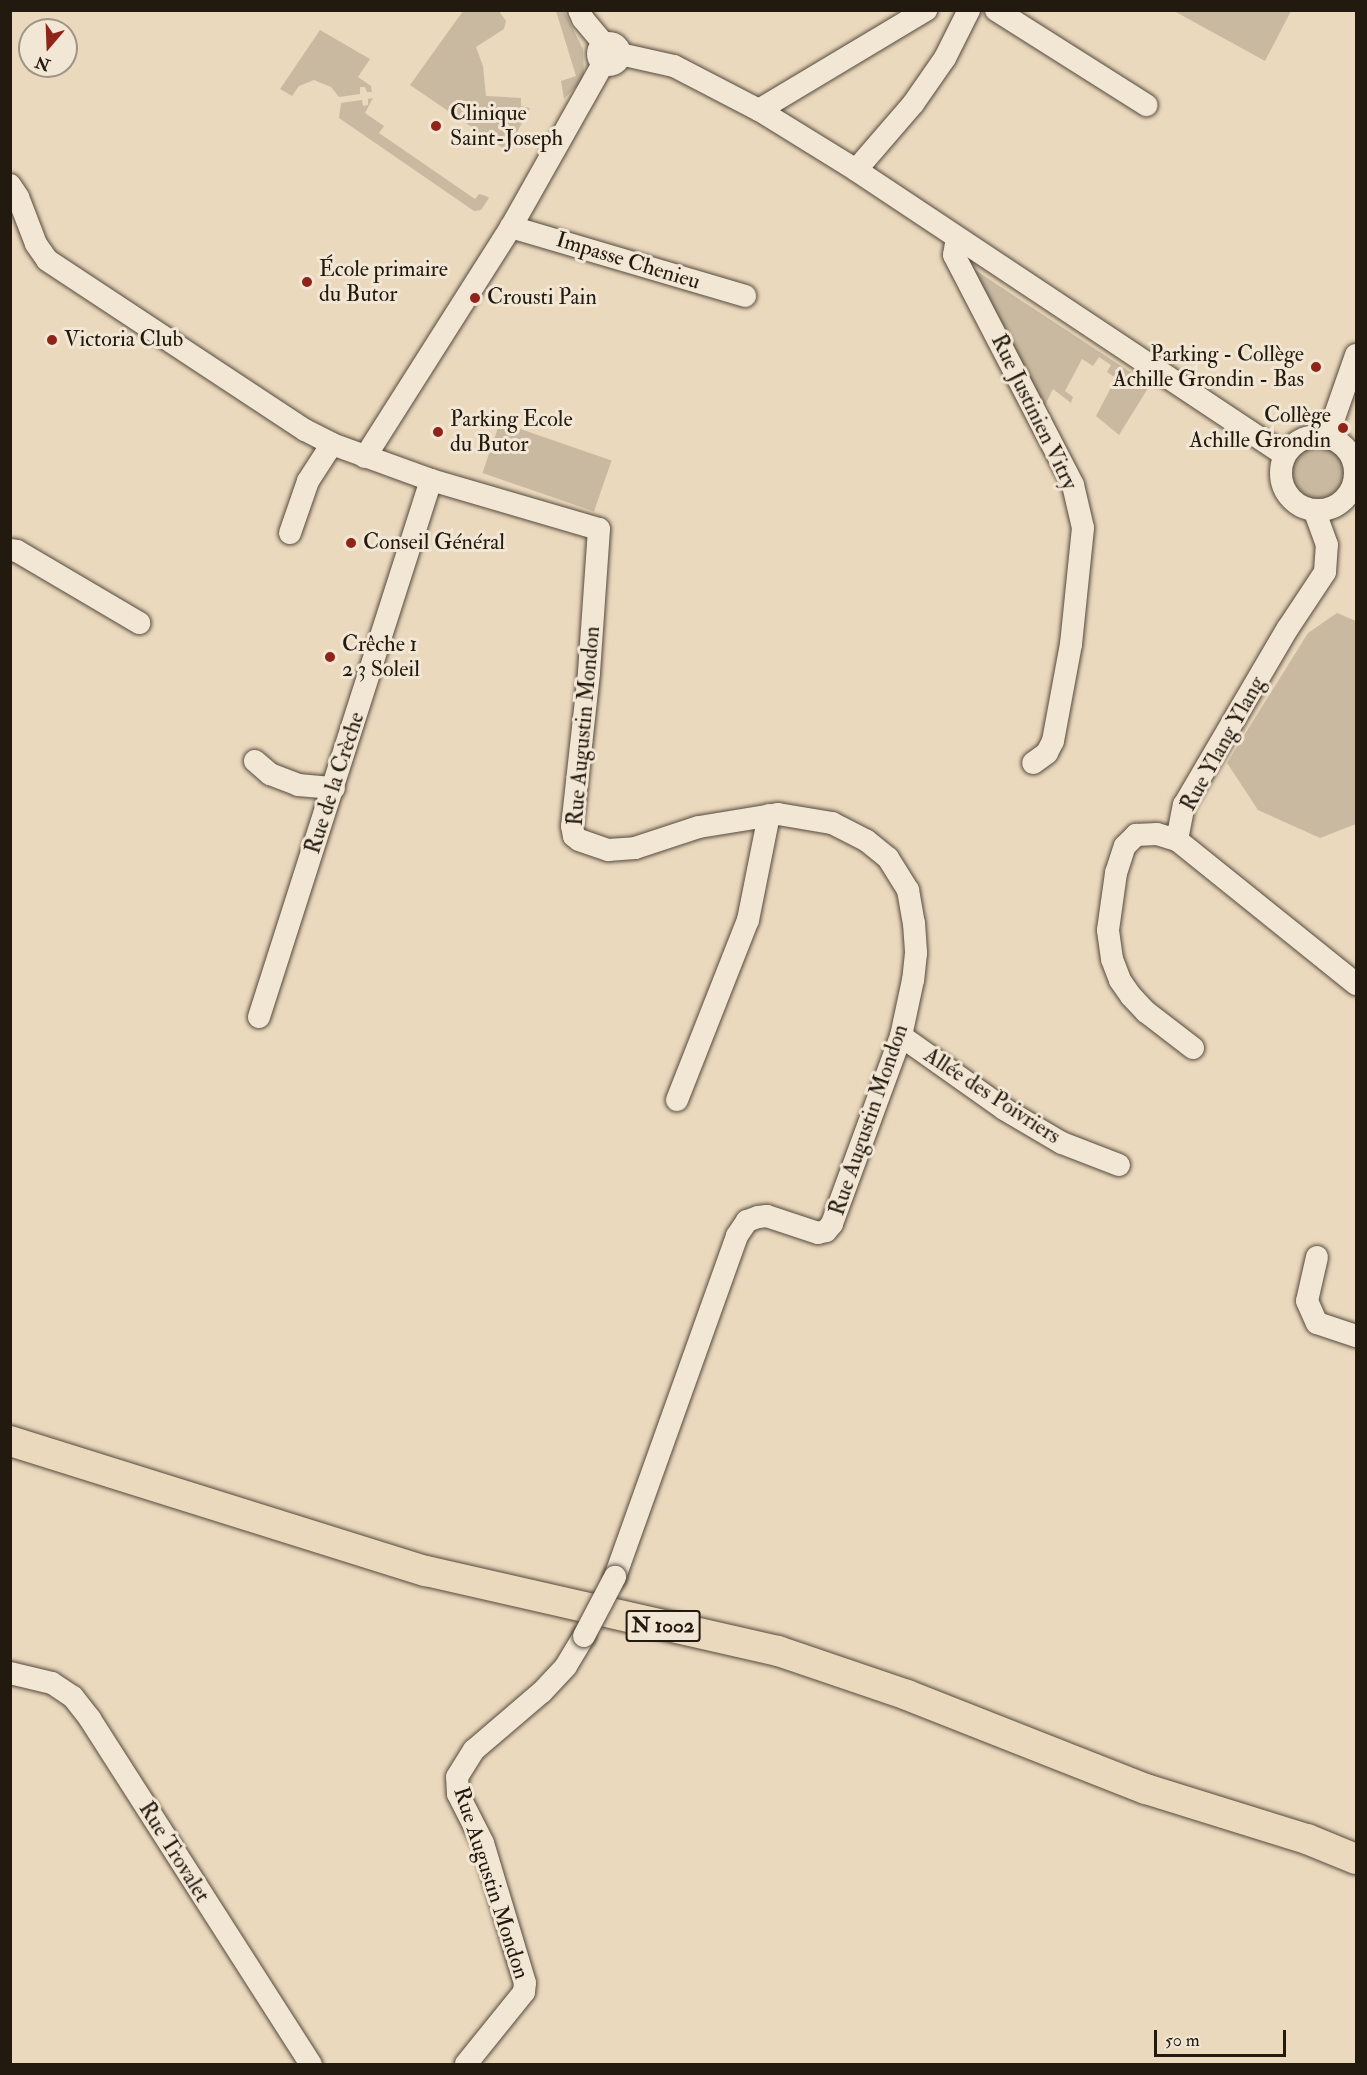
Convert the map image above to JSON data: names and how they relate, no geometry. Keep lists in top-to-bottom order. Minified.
{"streets":{"main road":["N 1002"],"street":["Impasse Chenieu","Rue Justinien Vitry","Rue Augustin Mondon","Rue Ylang Ylang","Rue de la Crèche","Allée des Poivriers","Rue Trovalet"]},"crossings":[["Rue Augustin Mondon","Rue de la Crèche"],["Rue Augustin Mondon","Allée des Poivriers"]],"places":["Clinique Saint-Joseph","École primaire du Butor","Crousti Pain","Victoria Club","Parking - Collège Achille Grondin - Bas","Collège Achille Grondin","Parking Ecole du Butor","Conseil Général","Crêche 1 2 3 Soleil"],"scale_bar":"50 m","north":"bottom"}
